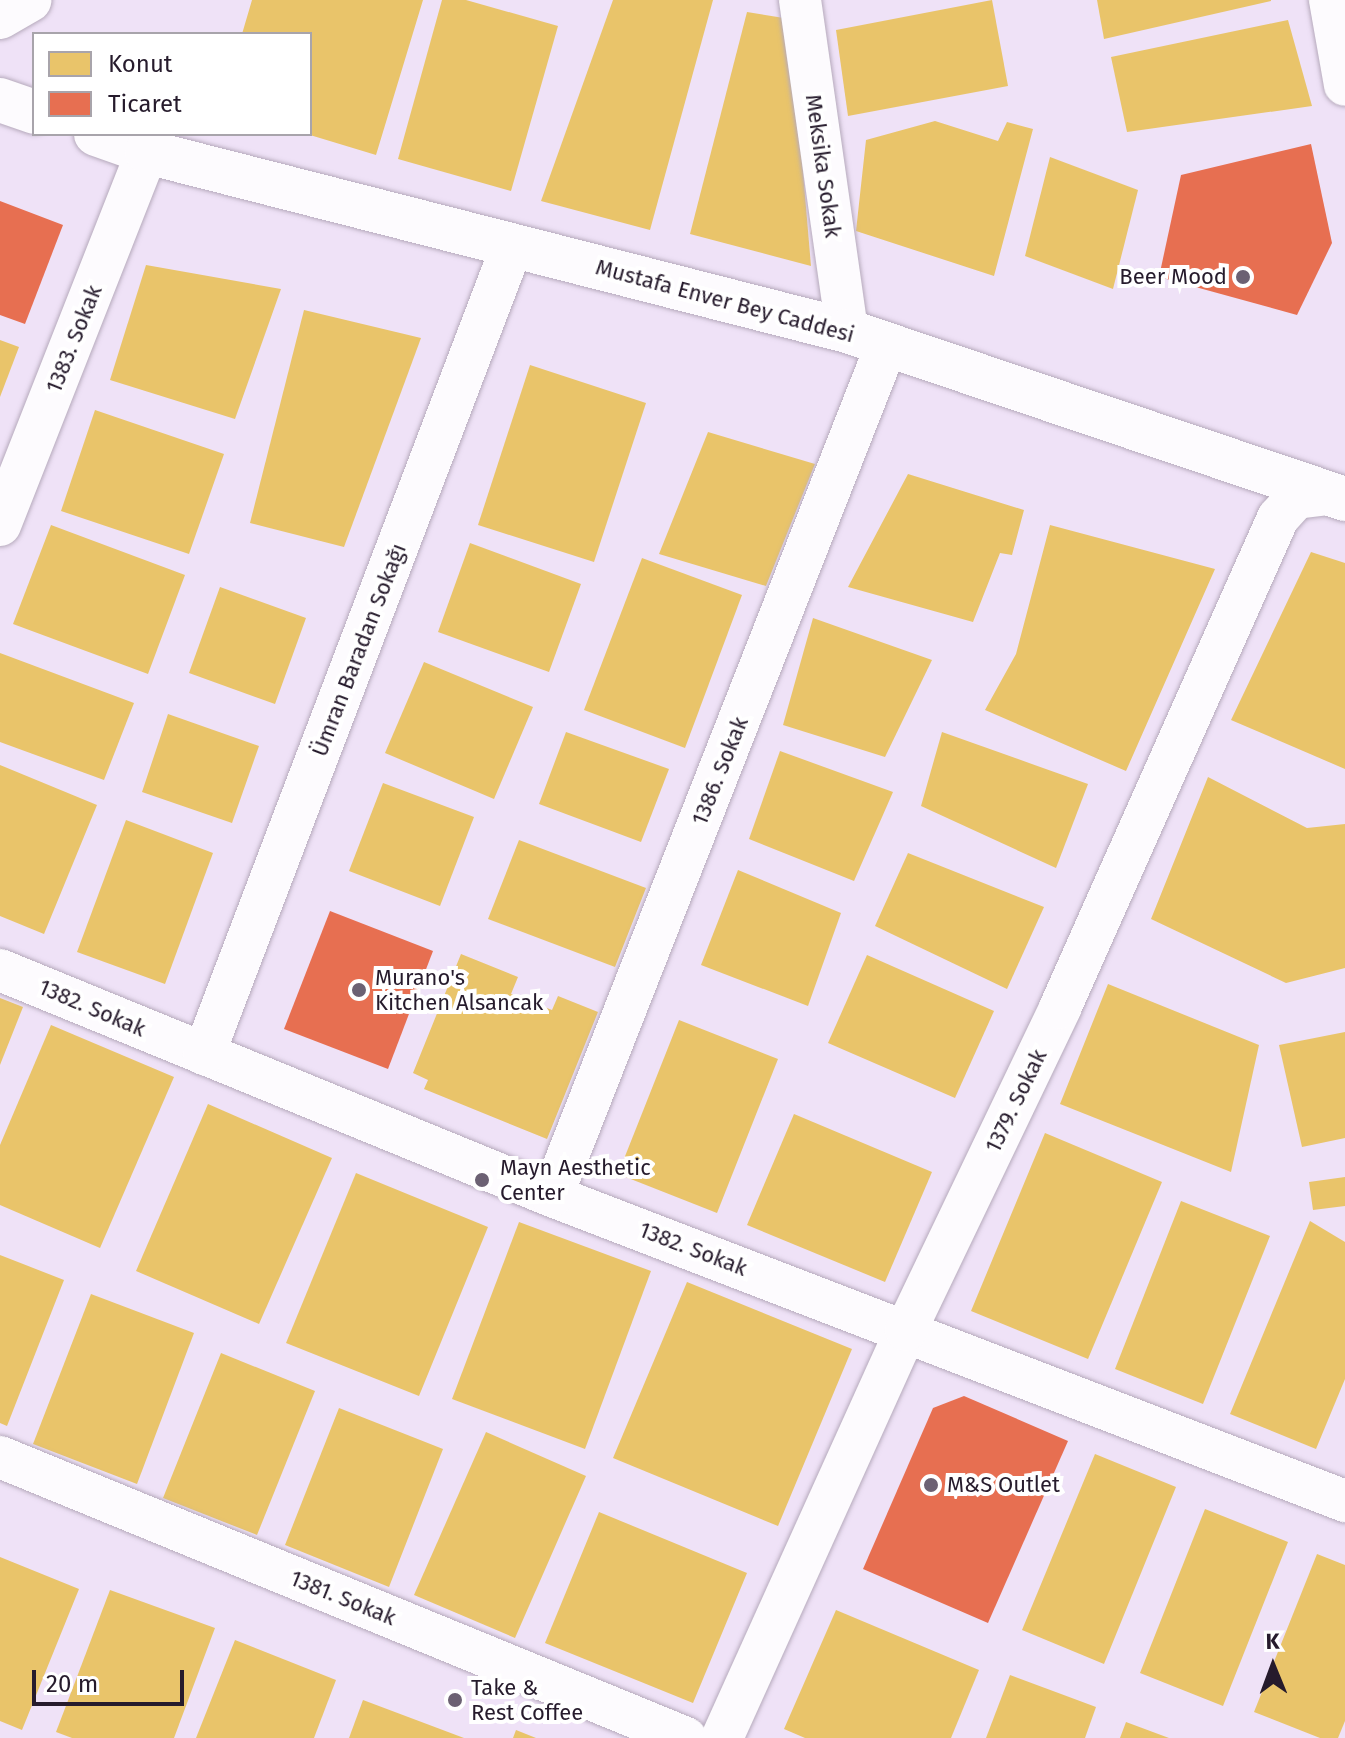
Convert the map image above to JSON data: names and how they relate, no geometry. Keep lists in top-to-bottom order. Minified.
{"streets":{"street":["Meksika Sokak","Mustafa Enver Bey Caddesi","1383. Sokak","Ümran Baradan Sokağı","1386. Sokak","1382. Sokak","1379. Sokak","1381. Sokak"]},"crossings":[["Meksika Sokak","Mustafa Enver Bey Caddesi"],["Meksika Sokak","1386. Sokak"],["Mustafa Enver Bey Caddesi","1383. Sokak"],["Mustafa Enver Bey Caddesi","Ümran Baradan Sokağı"],["Mustafa Enver Bey Caddesi","1386. Sokak"],["Mustafa Enver Bey Caddesi","1379. Sokak"],["Ümran Baradan Sokağı","1382. Sokak"],["1386. Sokak","1382. Sokak"],["1382. Sokak","1379. Sokak"]],"places":["Beer Mood","Murano's Kitchen Alsancak","Mayn Aesthetic Center","M&S Outlet","Take & Rest Coffee"],"legend":["Konut","Ticaret"],"scale_bar":"20 m","north":"top"}
